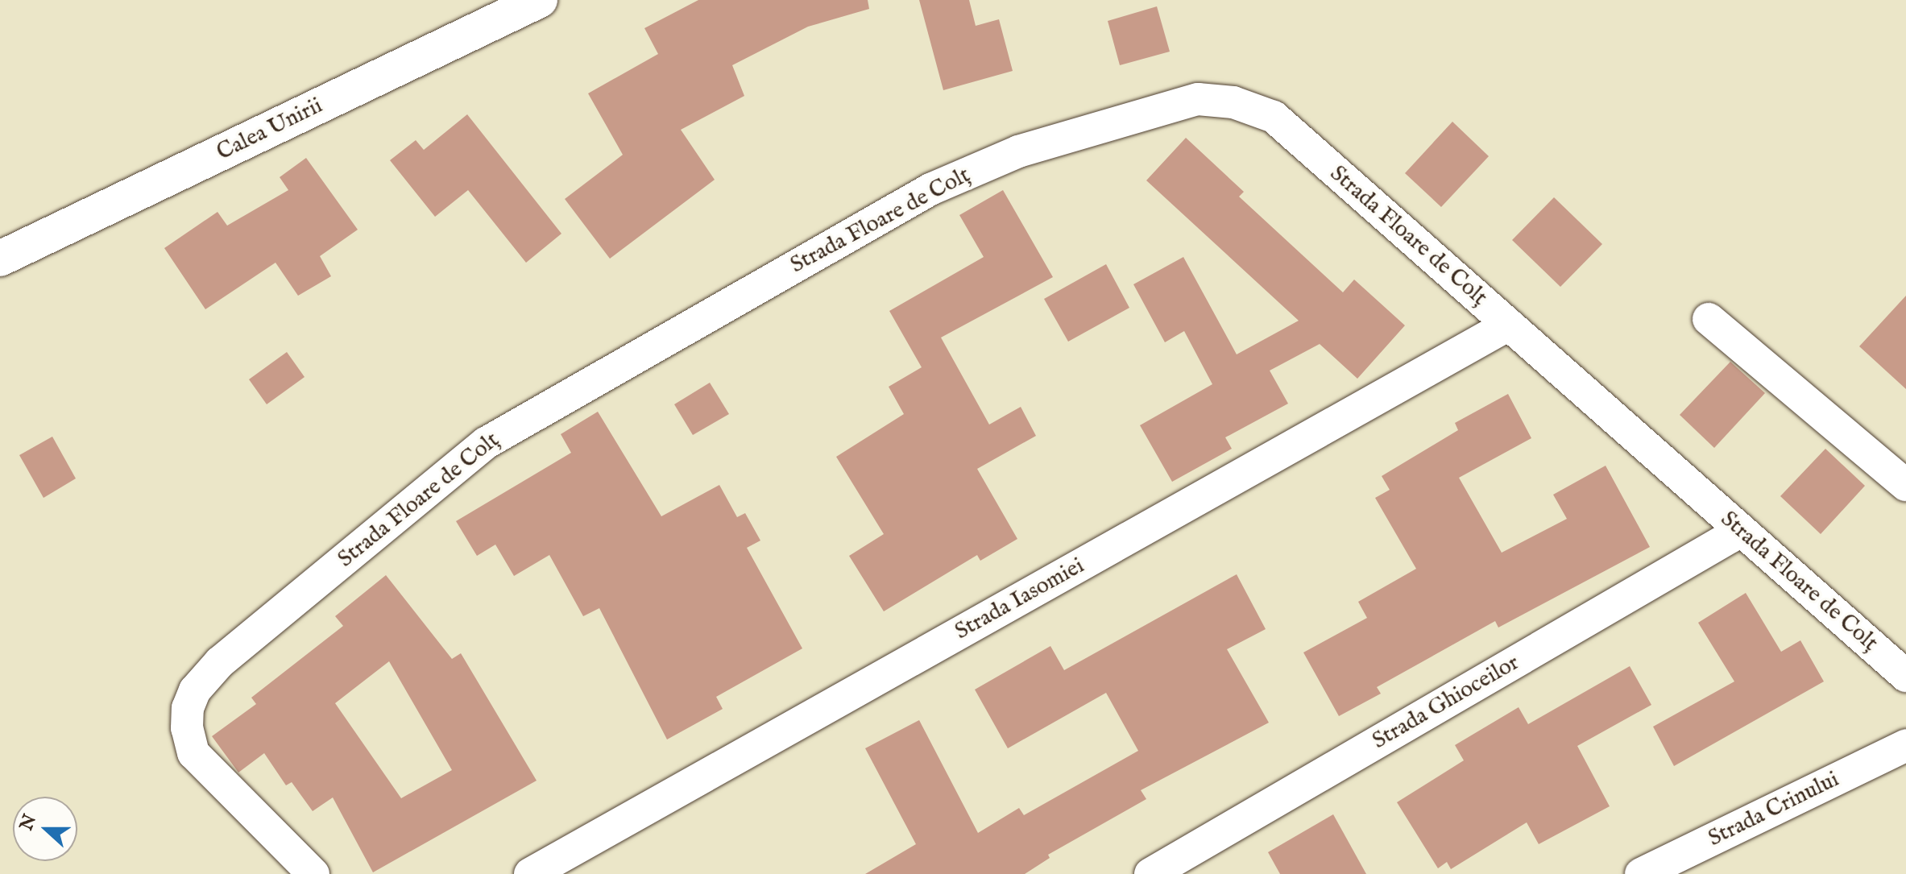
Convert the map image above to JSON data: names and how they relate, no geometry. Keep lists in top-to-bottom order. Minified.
{"streets":{"main road":["Calea Unirii"],"street":["Strada Floare de Colț","Strada Iasomiei","Strada Ghioceilor","Strada Crinului"]},"crossings":[["Strada Floare de Colț","Strada Iasomiei"],["Strada Floare de Colț","Strada Ghioceilor"]],"north":"left"}
